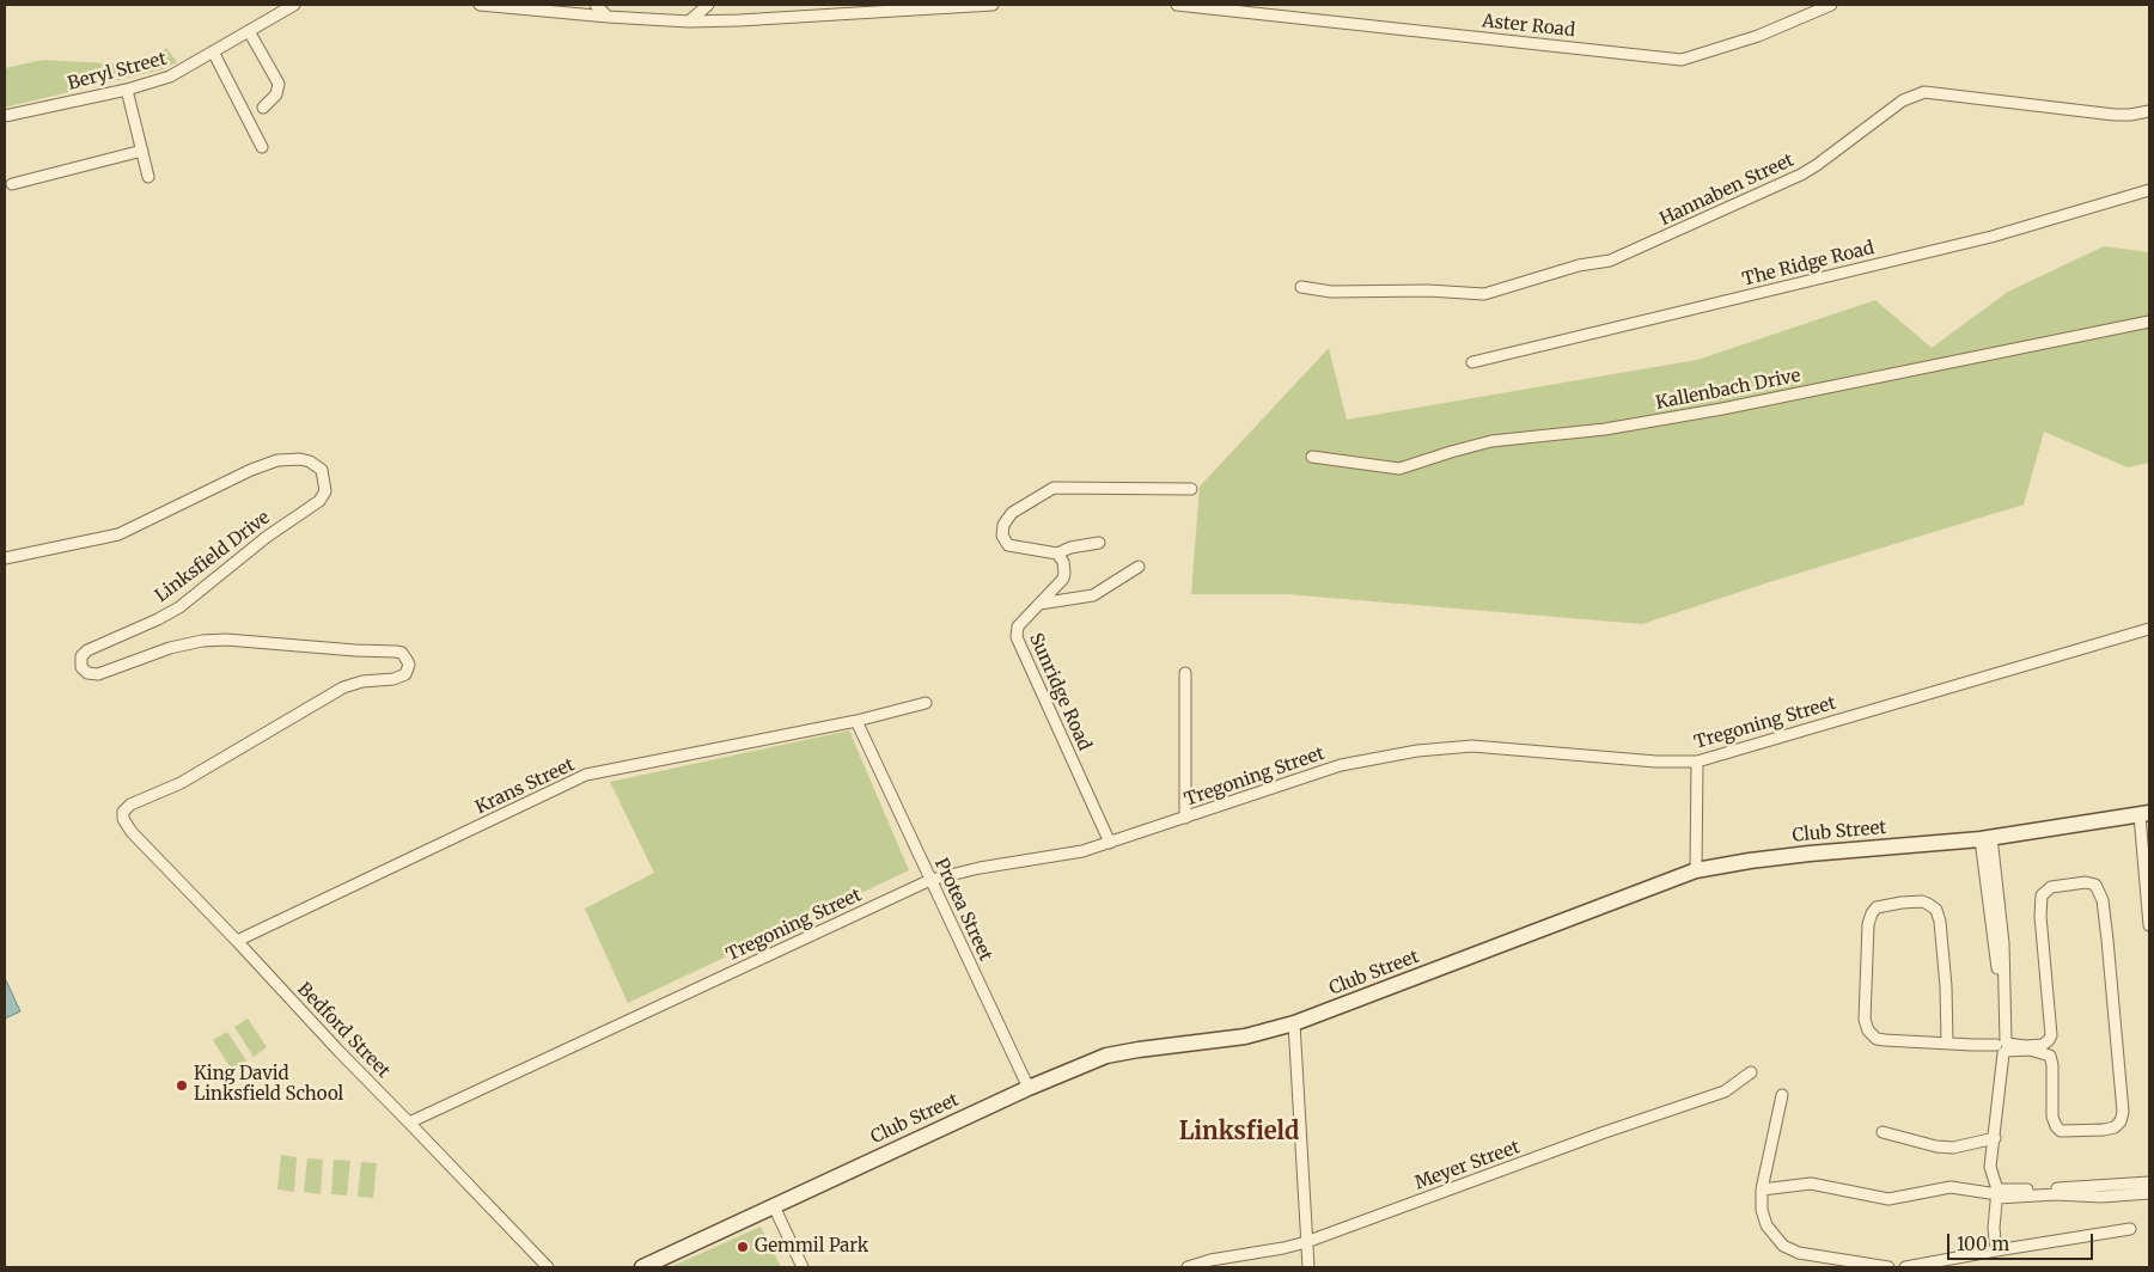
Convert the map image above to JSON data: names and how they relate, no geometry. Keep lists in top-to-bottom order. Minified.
{"streets":{"main road":["Club Street"],"street":["Aster Road","Beryl Street","Hannaben Street","The Ridge Road","Kallenbach Drive","Linksfield Drive","Sunridge Road","Tregoning Street","Krans Street","Protea Street","Bedford Street","Meyer Street"]},"crossings":[["Linksfield Drive","Bedford Street"],["Sunridge Road","Tregoning Street"],["Tregoning Street","Protea Street"],["Tregoning Street","Bedford Street"],["Krans Street","Protea Street"],["Krans Street","Bedford Street"],["Club Street","Protea Street"]],"districts":["Linksfield"],"places":["King David Linksfield School","Gemmil Park"],"scale_bar":"100 m"}
